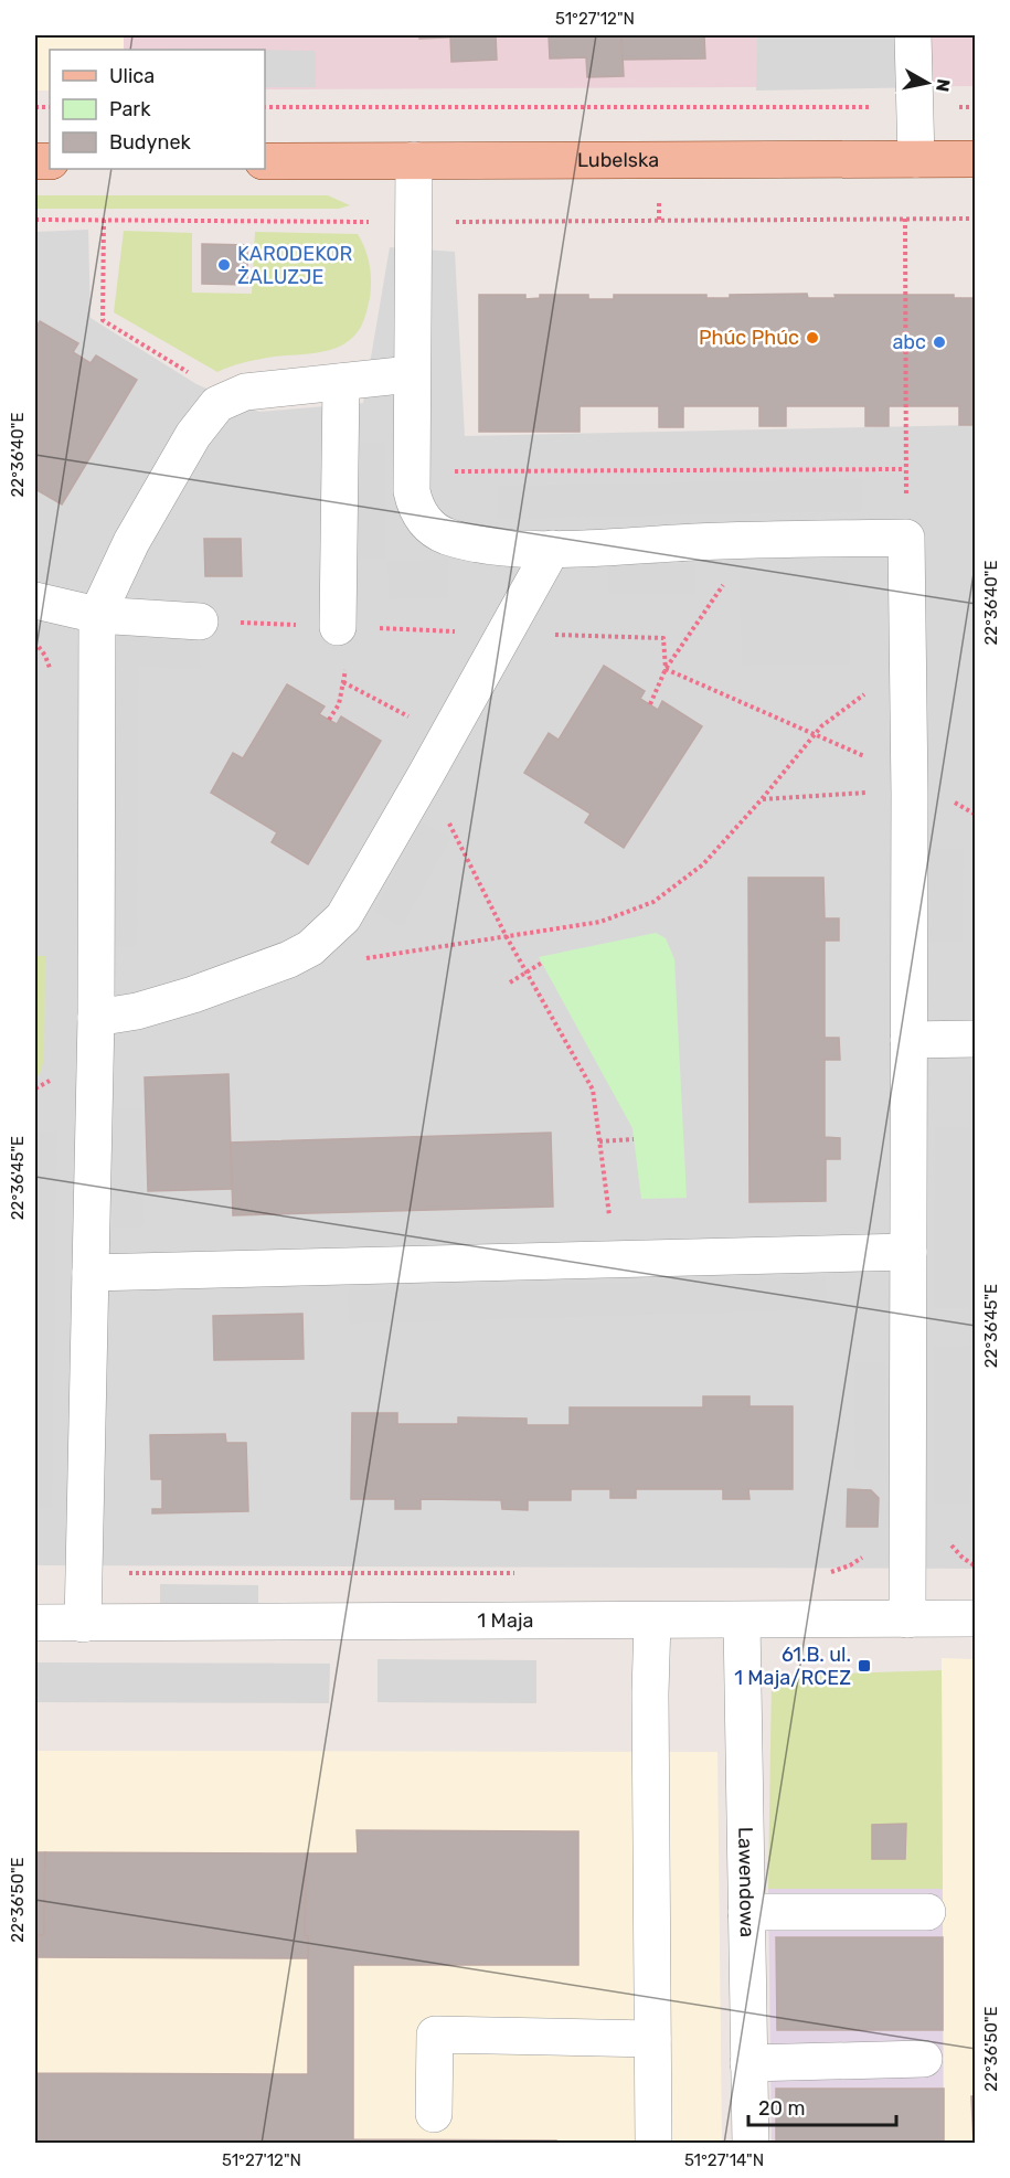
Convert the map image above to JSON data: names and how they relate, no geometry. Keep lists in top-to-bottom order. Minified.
{"streets":{"main road":["Lubelska"],"street":["1 Maja","Lawendowa"]},"crossings":[["1 Maja","Lawendowa"]],"places":{"other":["KARODEKOR ŻALUZJE","Phúc Phúc","abc"],"transit":["61.B. ul. 1 Maja/RCEZ"]},"legend":["Ulica","Park","Budynek"],"scale_bar":"20 m","north":"right","coordinates":["51°27'12\"N","22°36'40\"E","22°36'45\"E","22°36'50\"E","51°27'14\"N"]}
